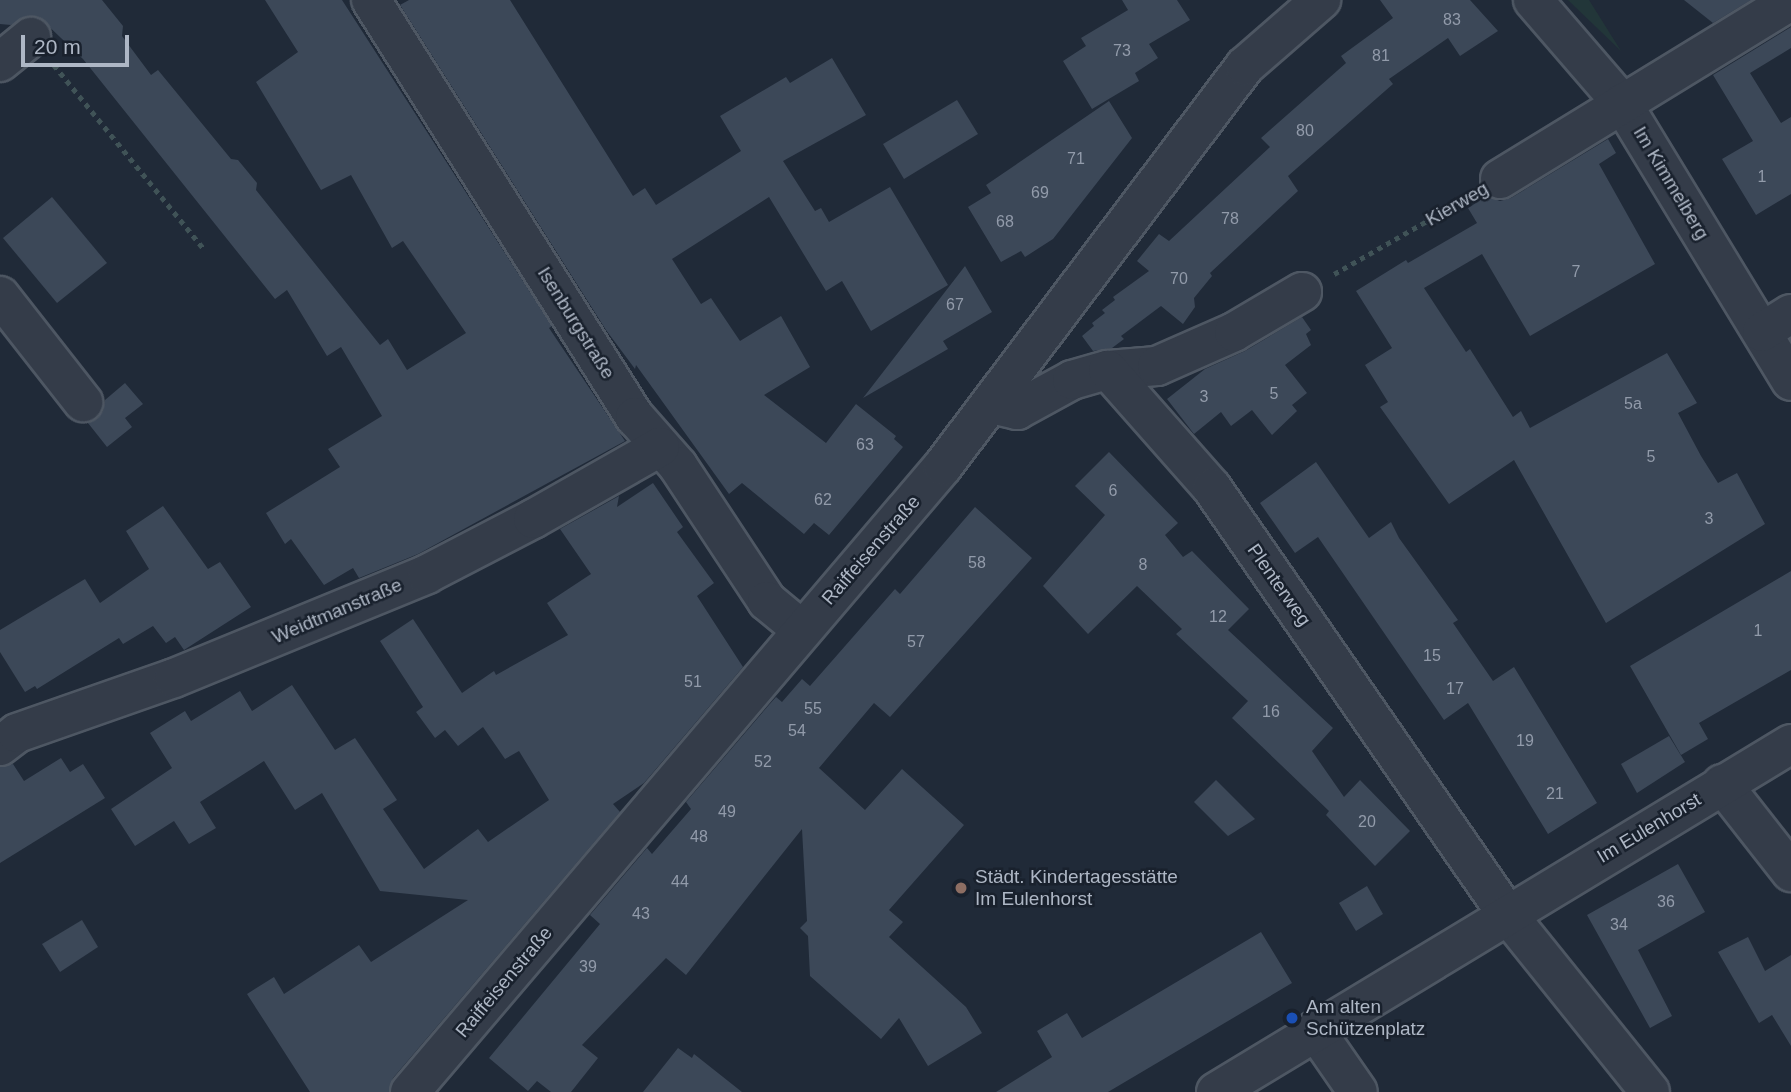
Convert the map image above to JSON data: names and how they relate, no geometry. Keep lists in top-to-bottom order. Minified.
{"streets":{"street":["Im Kimmelberg","Kierweg","Isenburgstraße","Raiffeisenstraße","Plenterweg","Weidtmanstraße","Im Eulenhorst"]},"crossings":[["Im Kimmelberg","Kierweg"],["Isenburgstraße","Raiffeisenstraße"],["Isenburgstraße","Weidtmanstraße"],["Plenterweg","Im Eulenhorst"]],"places":["Städt. Kindertagesstätte Im Eulenhorst","Am alten Schützenplatz"],"house_numbers":["83","73","81","80","71","1","69","78","68","7","70","67","5","3","5a","63","5","6","62","3","58","8","12","1","57","15","51","17","55","16","54","19","52","21","49","20","48","44","36","43","34","39"],"scale_bar":"20 m"}
